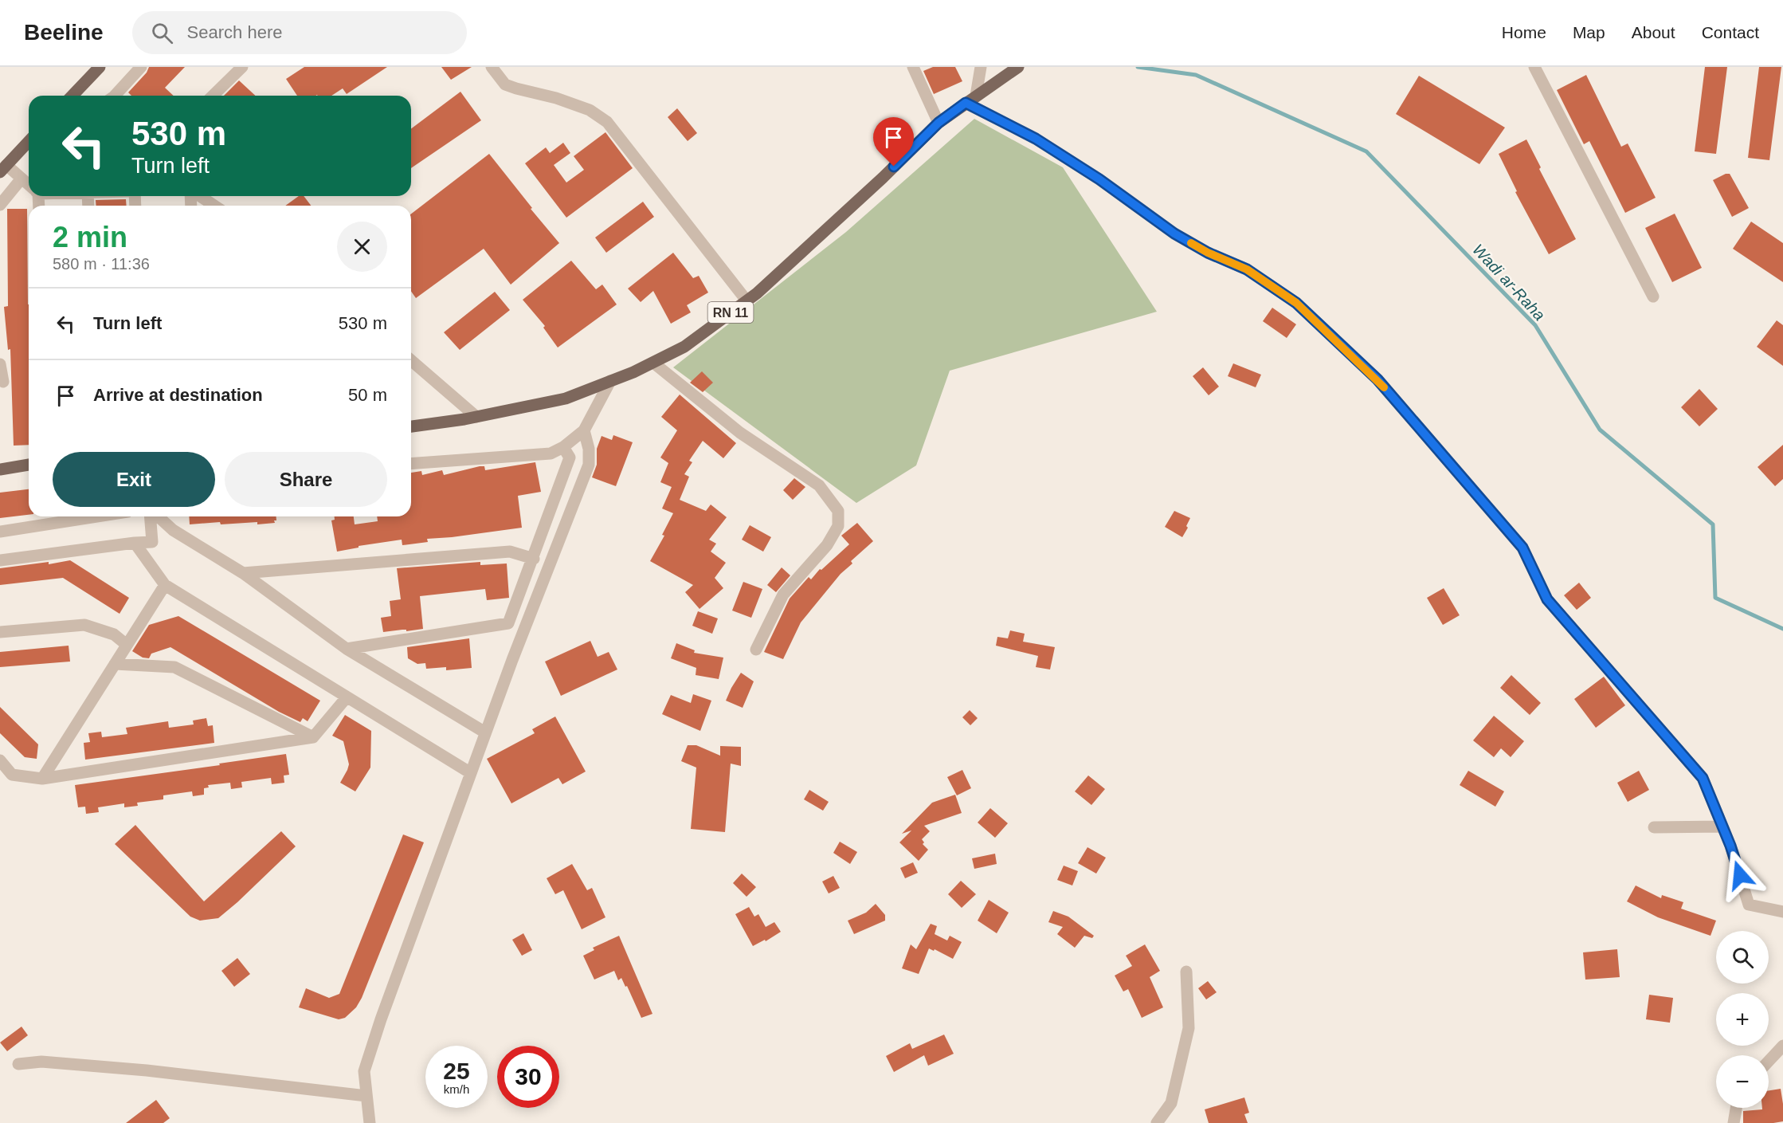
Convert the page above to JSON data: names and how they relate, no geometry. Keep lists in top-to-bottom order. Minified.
{"streets":{"main road":["RN 11"]},"water":["Wadi ar-Raha"],"page":{"header":"Beeline","search":"Search here","nav":["Home","Map","About","Contact"],"turn":["530 m","Turn left"],"heading":["2 min","580 m · 11:36"],"list":[{"name":"Turn left","value":"530 m"},{"name":"Arrive at destination","value":"50 m"}],"buttons":["Exit","Share"],"map_buttons":["+","−"],"speed":"25 km/h","limit":"30"}}
